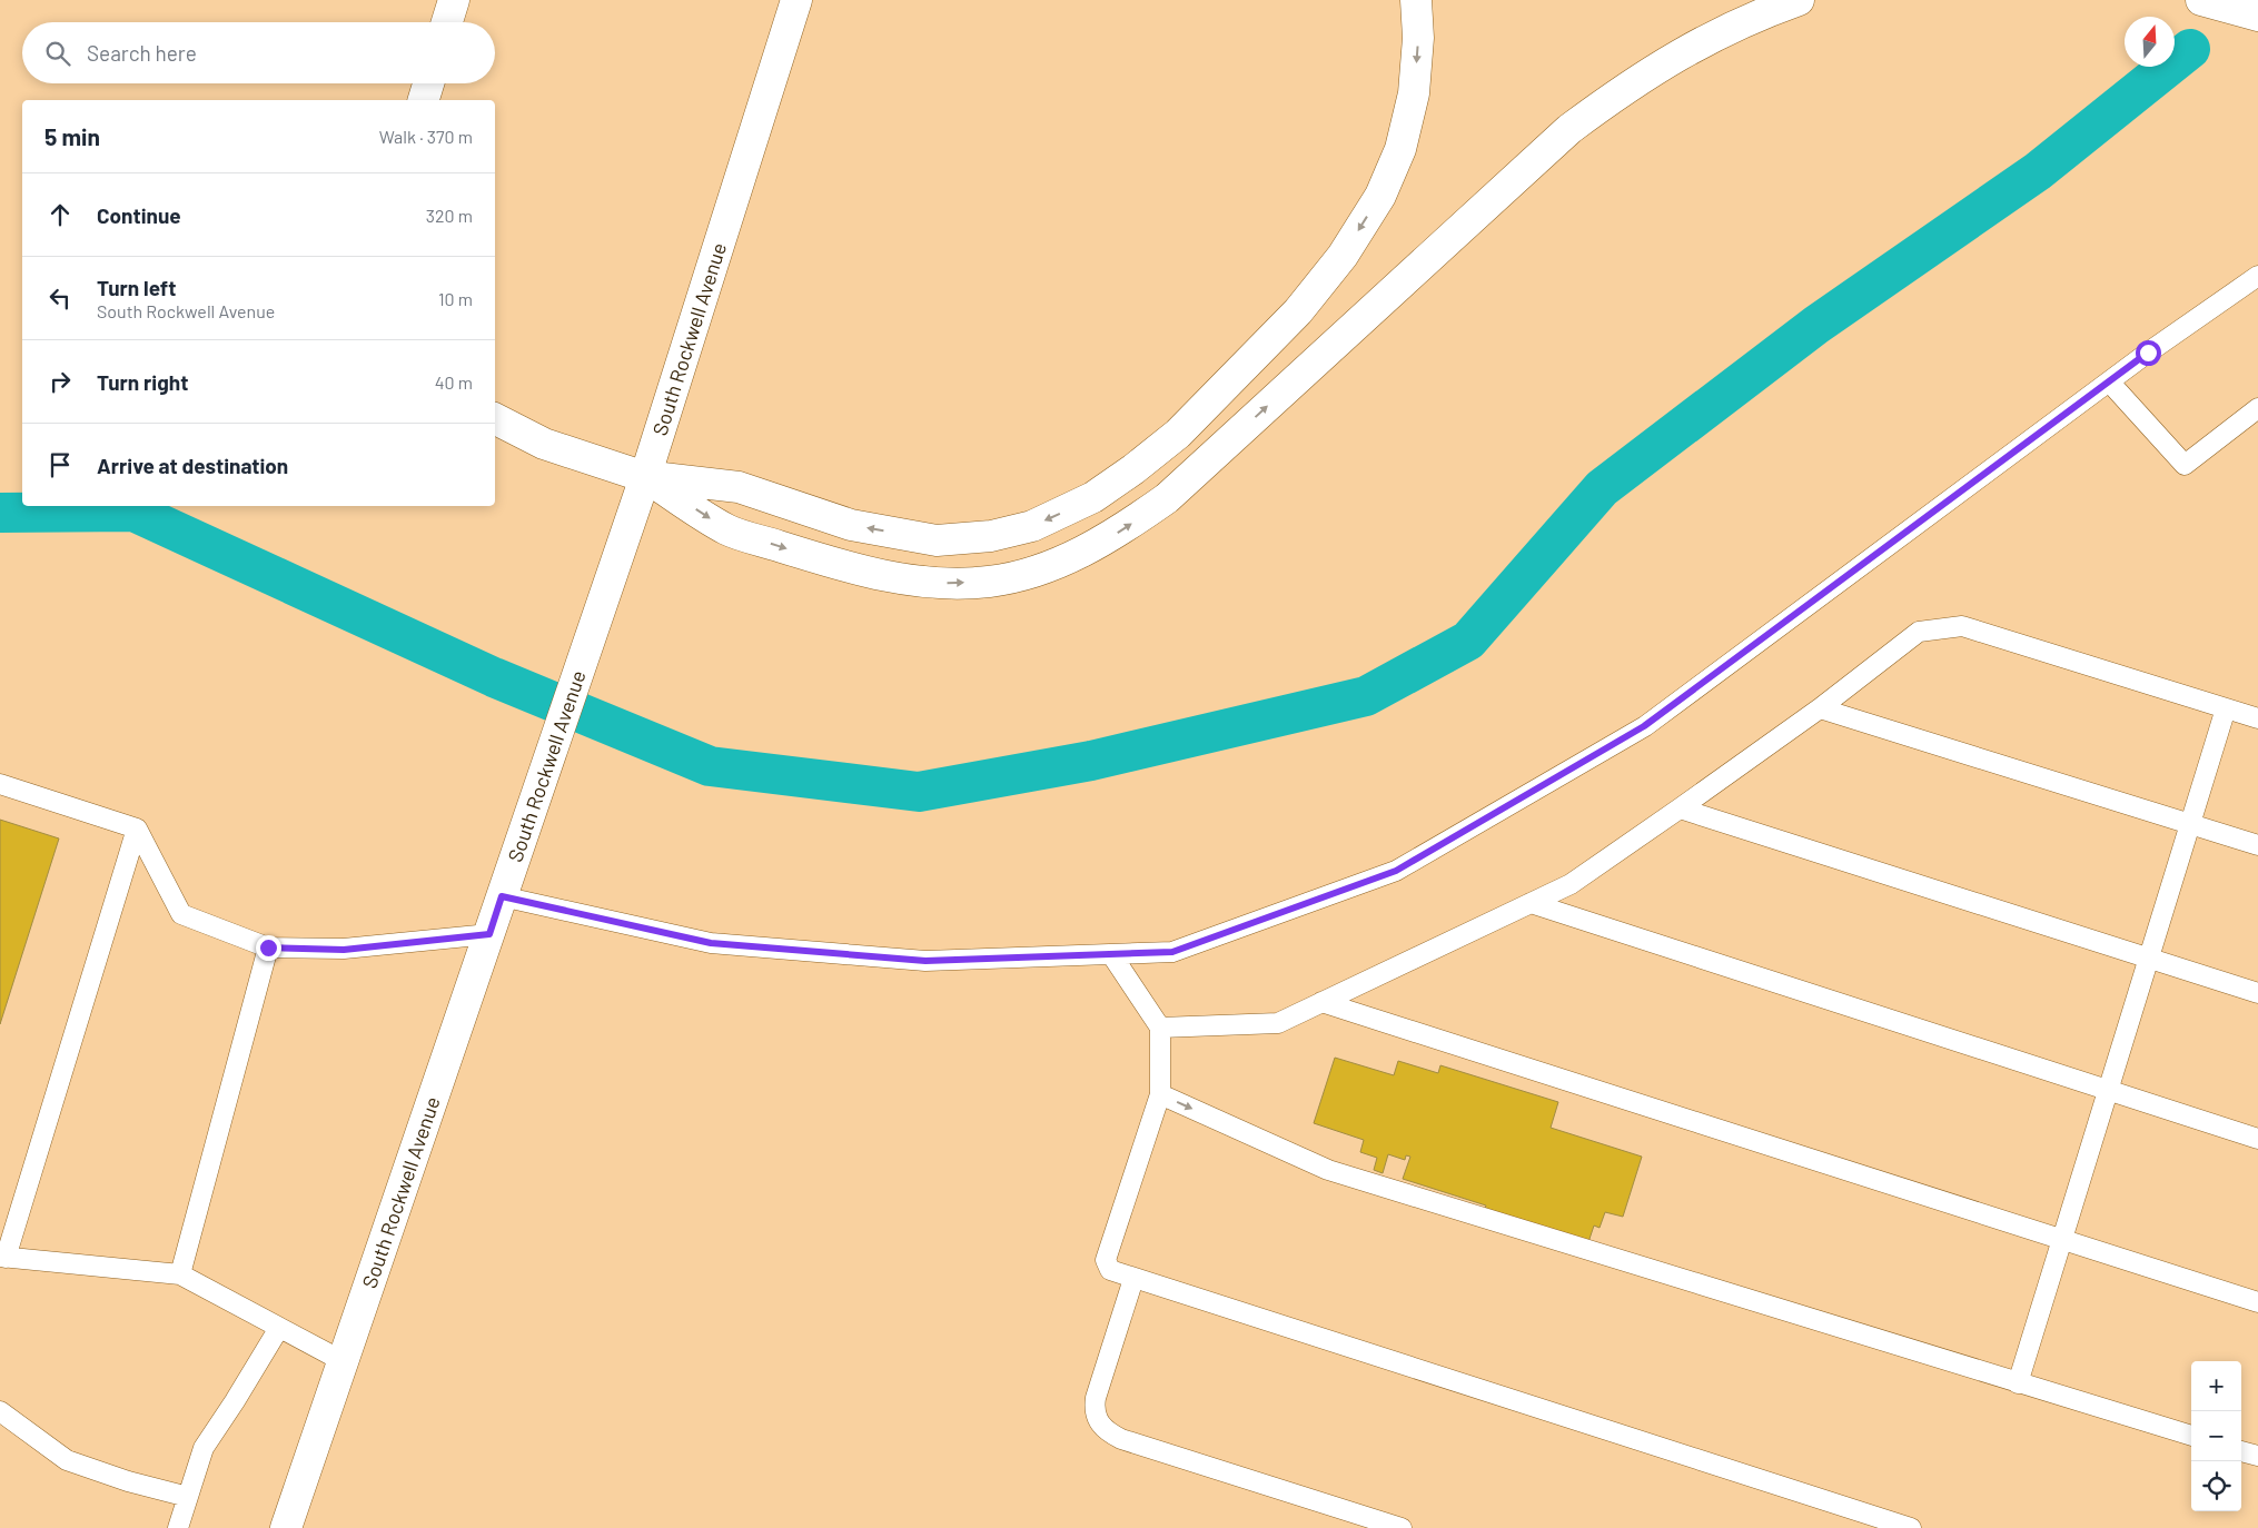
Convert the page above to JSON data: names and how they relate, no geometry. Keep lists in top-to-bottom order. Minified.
{"streets":{"main road":["South Rockwell Avenue"]},"north":"top","page":{"search":"Search here","heading":["5 min","Walk · 370 m"],"list":[["Continue","320 m"],["Turn left","South Rockwell Avenue","10 m"],["Turn right","40 m"],"Arrive at destination"],"map_buttons":["+","−"]}}
